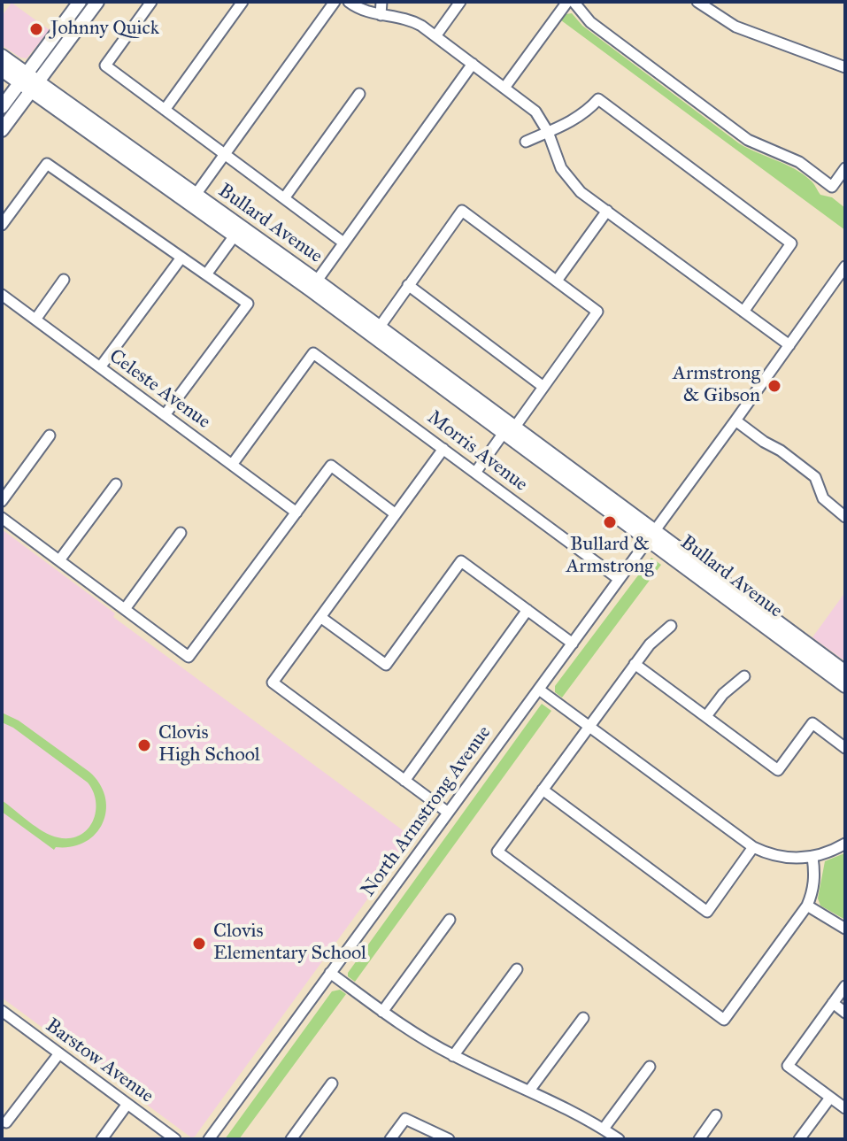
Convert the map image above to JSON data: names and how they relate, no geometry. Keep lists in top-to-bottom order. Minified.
{"streets":{"main road":["Bullard Avenue"],"street":["Celeste Avenue","Morris Avenue","North Armstrong Avenue","Barstow Avenue"]},"crossings":[["Bullard Avenue","North Armstrong Avenue"],["Celeste Avenue","Morris Avenue"],["Morris Avenue","North Armstrong Avenue"]],"places":["Johnny Quick","Armstrong & Gibson","Bullard & Armstrong","Clovis High School","Clovis Elementary School"]}
